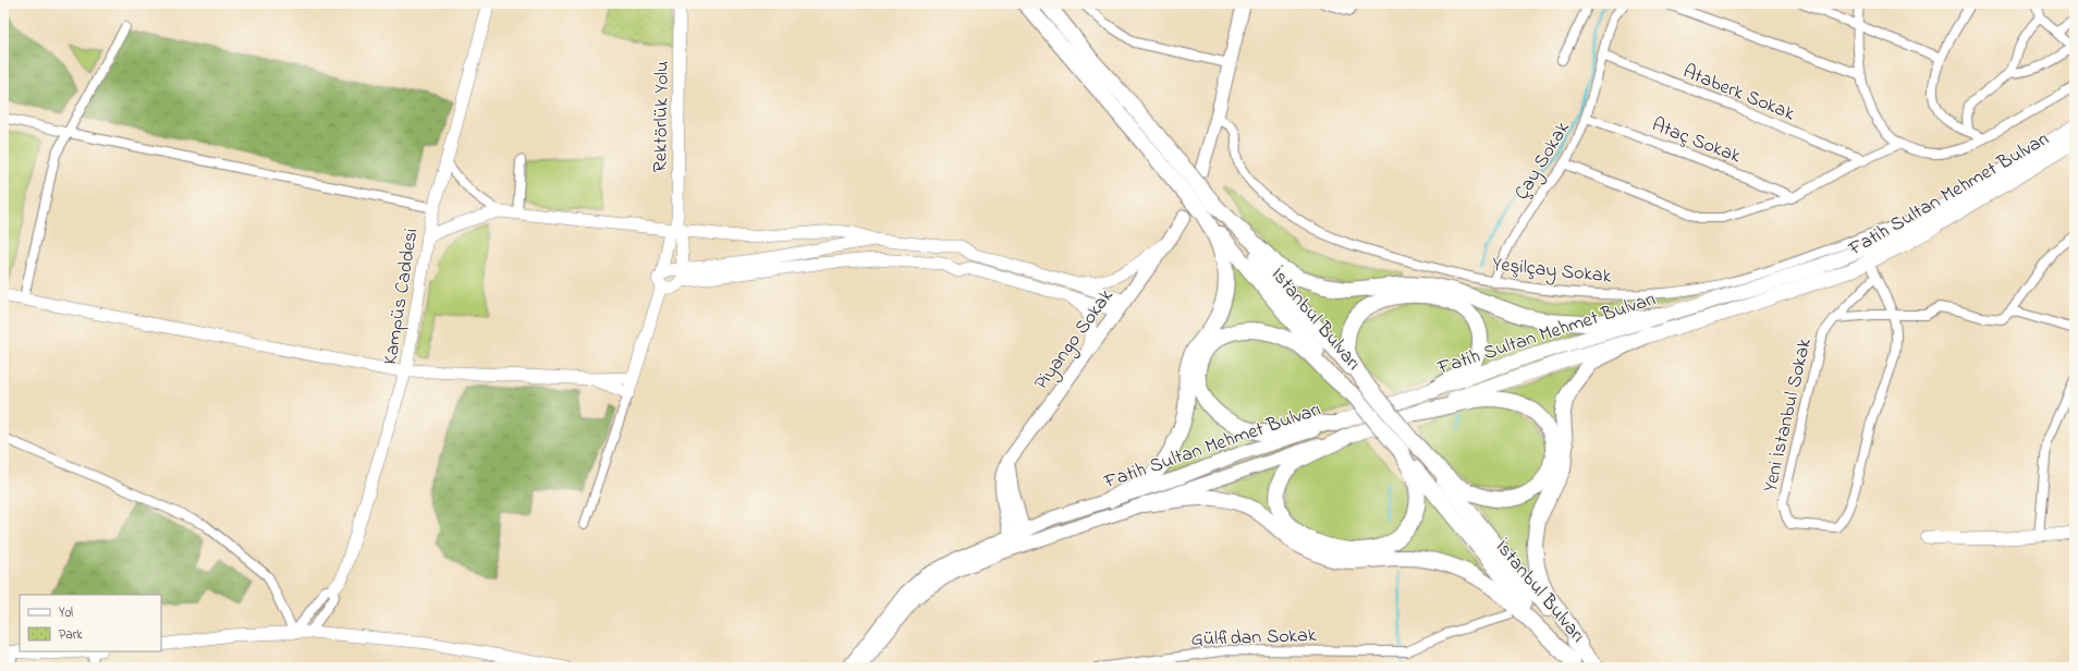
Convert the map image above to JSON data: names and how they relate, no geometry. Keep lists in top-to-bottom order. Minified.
{"streets":{"highway":["İstanbul Bulvarı"],"main road":["Fatih Sultan Mehmet Bulvarı","Piyango Sokak"],"street":["Ataberk Sokak","Rektörlük Yolu","Ataç Sokak","Çay Sokak","Yeşilçay Sokak","Kampüs Caddesi","Yeni İstanbul Sokak","Gülfidan Sokak"]},"crossings":[["Ataberk Sokak","Çay Sokak"],["Ataç Sokak","Çay Sokak"],["Çay Sokak","Yeşilçay Sokak"],["Fatih Sultan Mehmet Bulvarı","Yeşilçay Sokak"],["Fatih Sultan Mehmet Bulvarı","Piyango Sokak"]],"legend":["Yol","Park"]}
